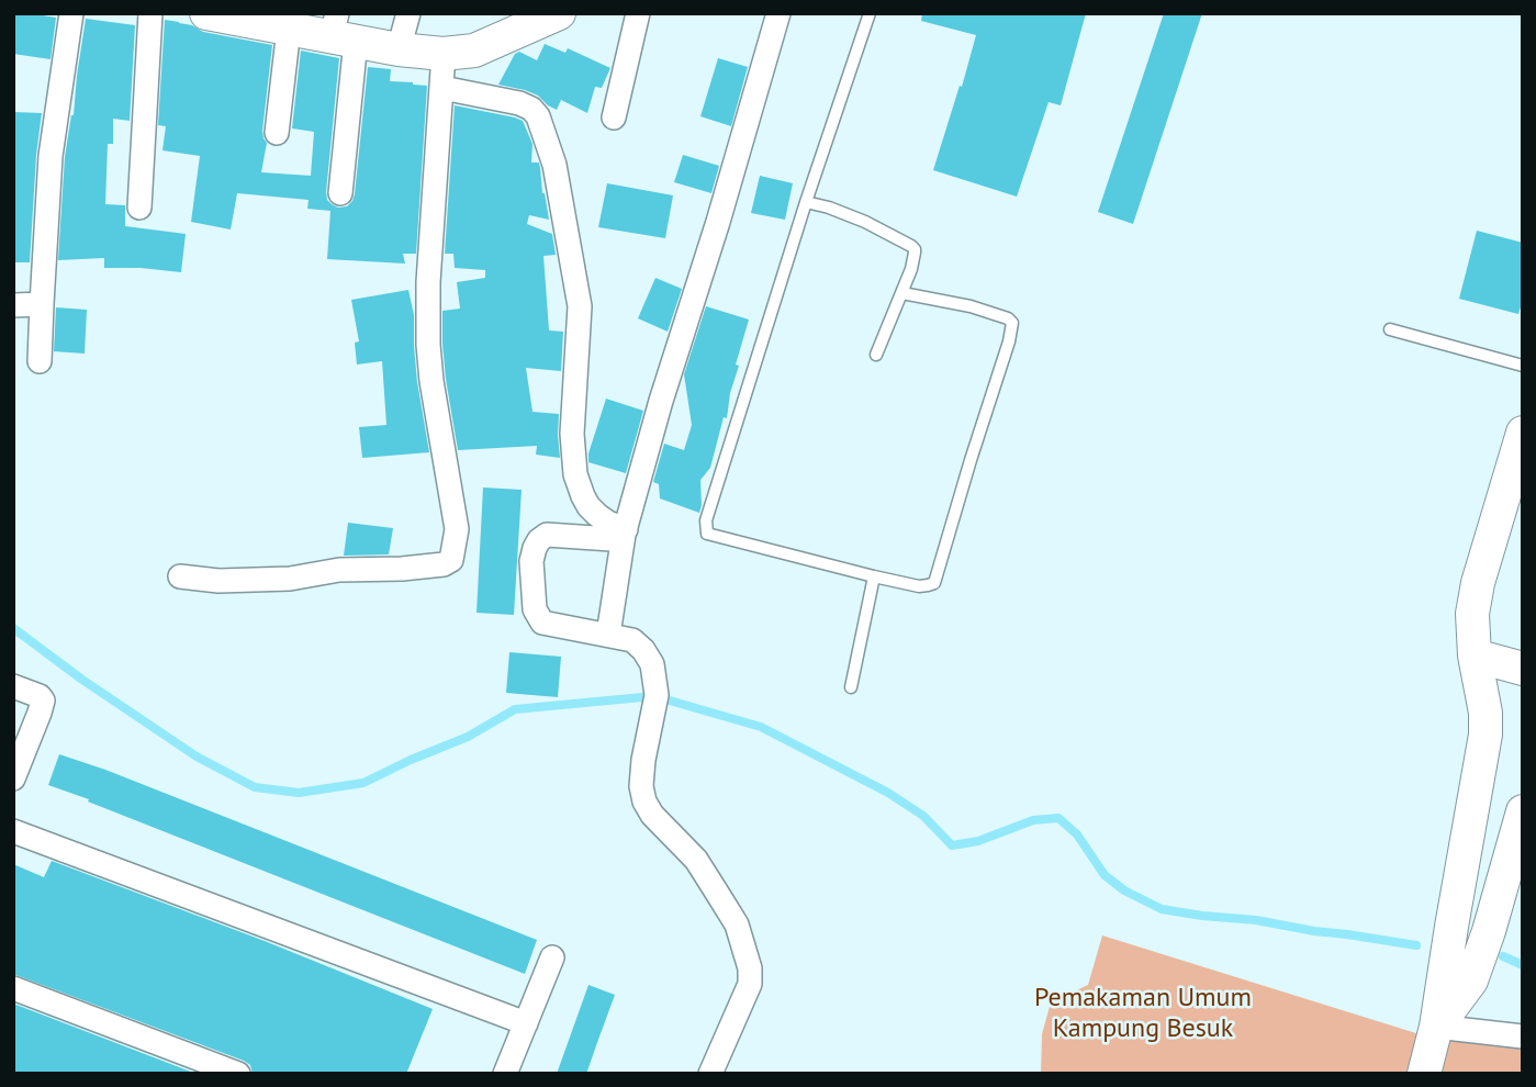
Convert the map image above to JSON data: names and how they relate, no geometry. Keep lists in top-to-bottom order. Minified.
{"parks":["Pemakaman Umum Kampung Besuk"]}
